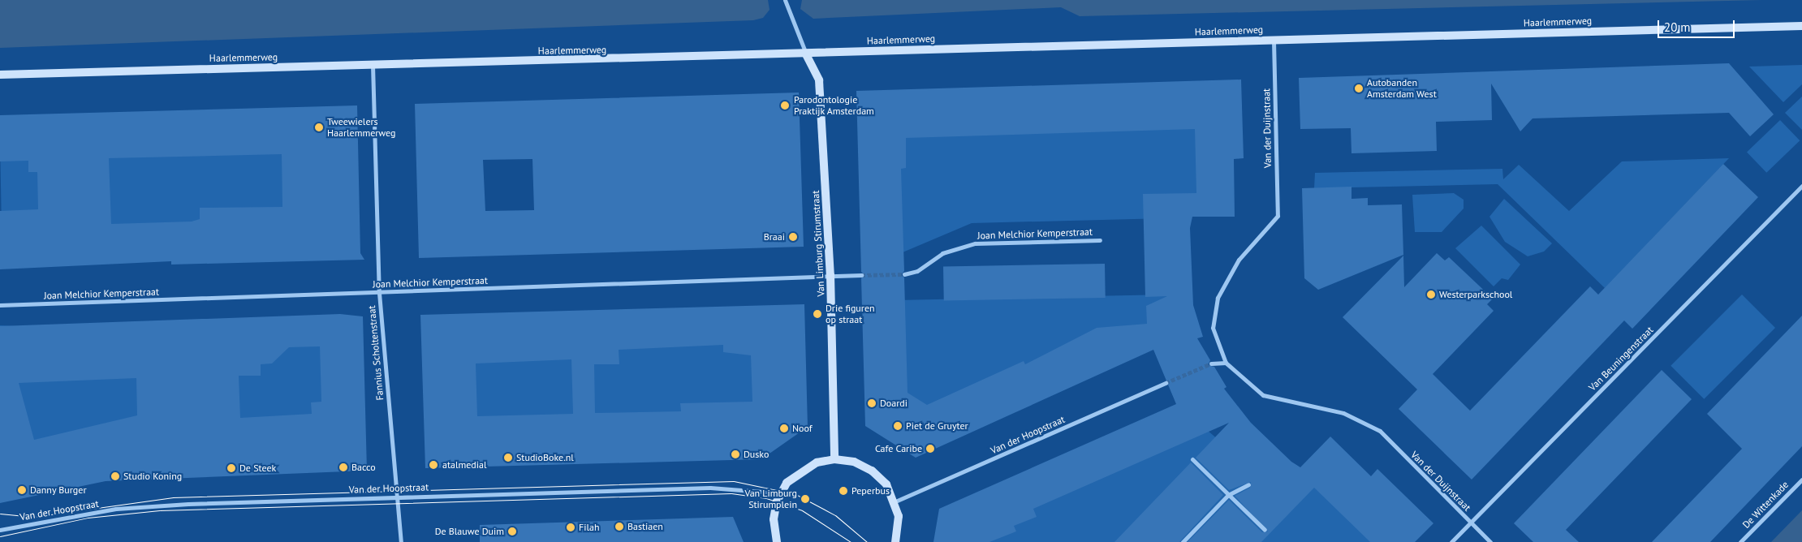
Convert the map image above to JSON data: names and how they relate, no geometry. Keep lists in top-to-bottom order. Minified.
{"streets":{"main road":["Haarlemmerweg","Van Limburg Stirumstraat"],"street":["Van der Duijnstraat","Joan Melchior Kemperstraat","Fannius Scholtenstraat","Van Beuningenstraat","Van der Hoopstraat","De Wittenkade"]},"crossings":[["Haarlemmerweg","Van der Duijnstraat"],["Haarlemmerweg","Van Limburg Stirumstraat"],["Haarlemmerweg","Fannius Scholtenstraat"],["Van der Duijnstraat","Van Beuningenstraat"],["Joan Melchior Kemperstraat","Van Limburg Stirumstraat"],["Joan Melchior Kemperstraat","Fannius Scholtenstraat"],["Fannius Scholtenstraat","Van der Hoopstraat"]],"places":["Autobanden Amsterdam West","Parodontologie Praktijk Amsterdam","Tweewielers Haarlemmerweg","Braai","Westerparkschool","Drie figuren op straat","Doardi","Piet de Gruyter","Noof","Cafe Caribe","Dusko","StudioBoke.nl","atalmedial","Bacco","De Steek","Studio Koning","Danny Burger","Peperbus","Van Limburg Stirumplein","Bastiaen","Filah","De Blauwe Duim"],"scale_bar":"20 m"}
